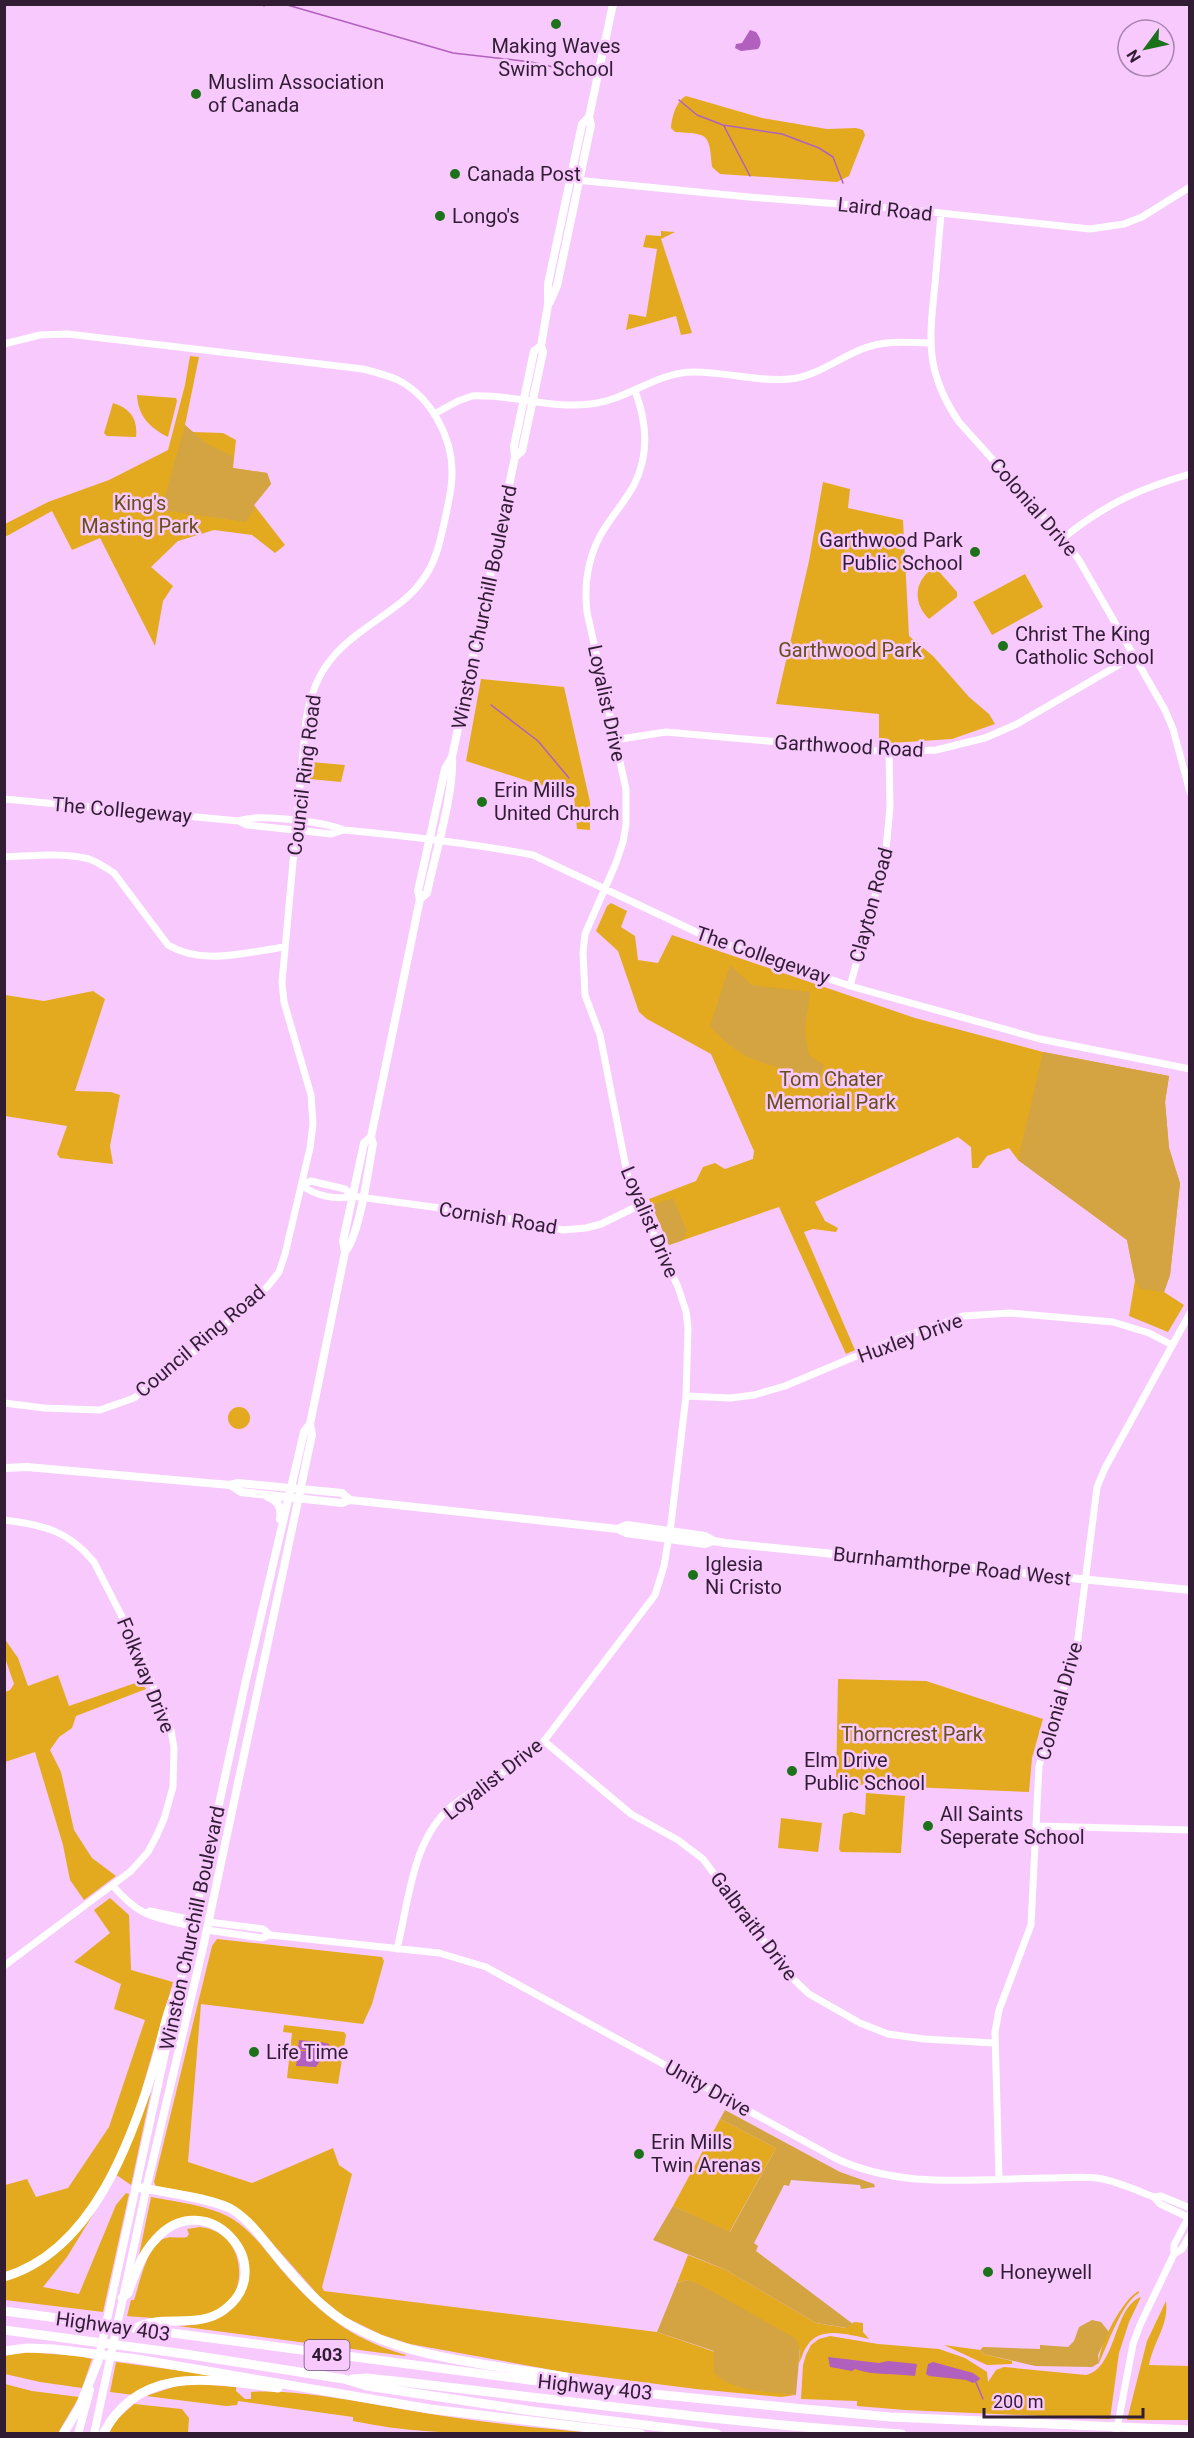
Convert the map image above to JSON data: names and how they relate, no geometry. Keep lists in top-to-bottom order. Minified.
{"streets":{"highway":["Highway 403","403"],"main road":["Winston Churchill Boulevard","Burnhamthorpe Road West"],"street":["Laird Road","Colonial Drive","Loyalist Drive","Garthwood Road","Council Ring Road","The Collegeway","Clayton Road","Cornish Road","Huxley Drive","Folkway Drive","Galbraith Drive","Unity Drive"]},"crossings":[["Laird Road","Colonial Drive"],["Laird Road","Winston Churchill Boulevard"],["Colonial Drive","Garthwood Road"],["Colonial Drive","Huxley Drive"],["Colonial Drive","Burnhamthorpe Road West"],["Colonial Drive","Galbraith Drive"],["Colonial Drive","Unity Drive"],["Winston Churchill Boulevard","The Collegeway"],["Winston Churchill Boulevard","Cornish Road"],["Winston Churchill Boulevard","Burnhamthorpe Road West"],["Winston Churchill Boulevard","Unity Drive"],["Loyalist Drive","Garthwood Road"],["Loyalist Drive","The Collegeway"],["Loyalist Drive","Cornish Road"],["Loyalist Drive","Huxley Drive"],["Loyalist Drive","Burnhamthorpe Road West"],["Loyalist Drive","Galbraith Drive"],["Loyalist Drive","Unity Drive"],["Garthwood Road","Clayton Road"],["Council Ring Road","The Collegeway"],["Council Ring Road","Cornish Road"],["The Collegeway","Clayton Road"]],"parks":["King's Masting Park","Garthwood Park","Tom Chater Memorial Park","Thorncrest Park"],"places":["Making Waves Swim School","Muslim Association of Canada","Canada Post","Longo's","Garthwood Park Public School","Christ The King Catholic School","Erin Mills United Church","Iglesia Ni Cristo","Elm Drive Public School","All Saints Seperate School","Life Time","Erin Mills Twin Arenas","Honeywell"],"scale_bar":"200 m","north":"bottom left"}
